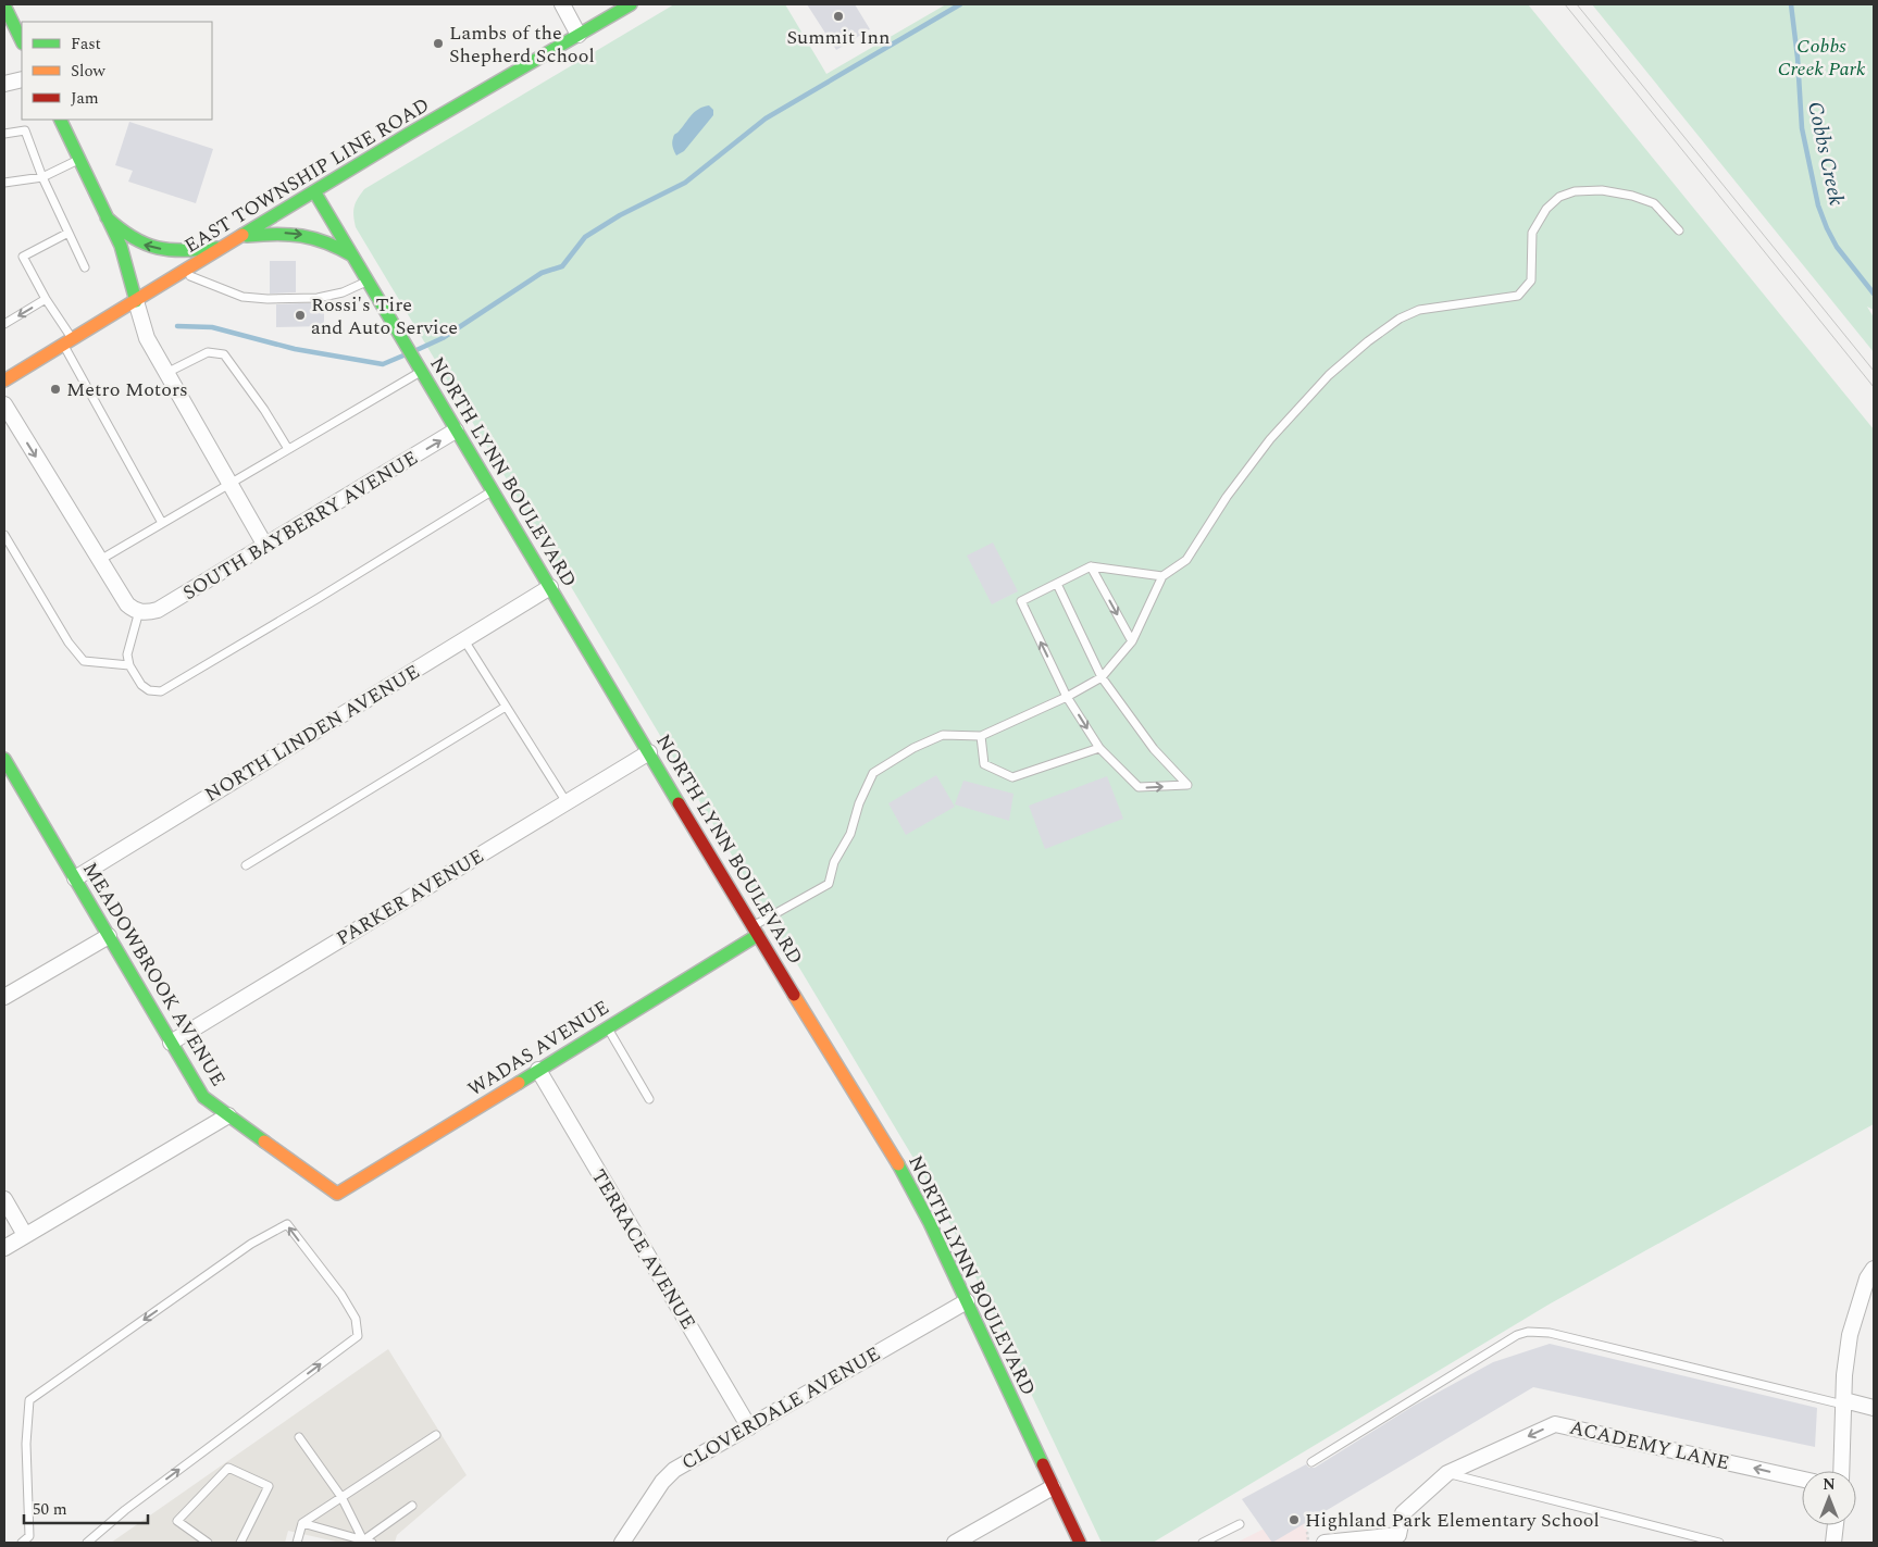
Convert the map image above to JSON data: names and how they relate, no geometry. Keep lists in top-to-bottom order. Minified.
{"streets":{"main road":["EAST TOWNSHIP LINE ROAD","NORTH LYNN BOULEVARD","MEADOWBROOK AVENUE","WADAS AVENUE"],"street":["SOUTH BAYBERRY AVENUE","NORTH LINDEN AVENUE","PARKER AVENUE","TERRACE AVENUE","CLOVERDALE AVENUE","ACADEMY LANE"]},"crossings":[["EAST TOWNSHIP LINE ROAD","NORTH LYNN BOULEVARD"],["NORTH LYNN BOULEVARD","SOUTH BAYBERRY AVENUE"],["NORTH LYNN BOULEVARD","NORTH LINDEN AVENUE"],["NORTH LYNN BOULEVARD","PARKER AVENUE"],["NORTH LYNN BOULEVARD","WADAS AVENUE"],["NORTH LYNN BOULEVARD","CLOVERDALE AVENUE"],["NORTH LINDEN AVENUE","MEADOWBROOK AVENUE"],["PARKER AVENUE","MEADOWBROOK AVENUE"],["MEADOWBROOK AVENUE","WADAS AVENUE"],["WADAS AVENUE","TERRACE AVENUE"],["TERRACE AVENUE","CLOVERDALE AVENUE"]],"one_way":["SOUTH BAYBERRY AVENUE","ACADEMY LANE"],"water":["Cobbs Creek"],"parks":["Cobbs Creek Park"],"places":["Summit Inn","Lambs of the Shepherd School","Rossi's Tire and Auto Service","Metro Motors","Highland Park Elementary School"],"legend":["Fast","Slow","Jam"],"scale_bar":"50 m","north":"top"}
